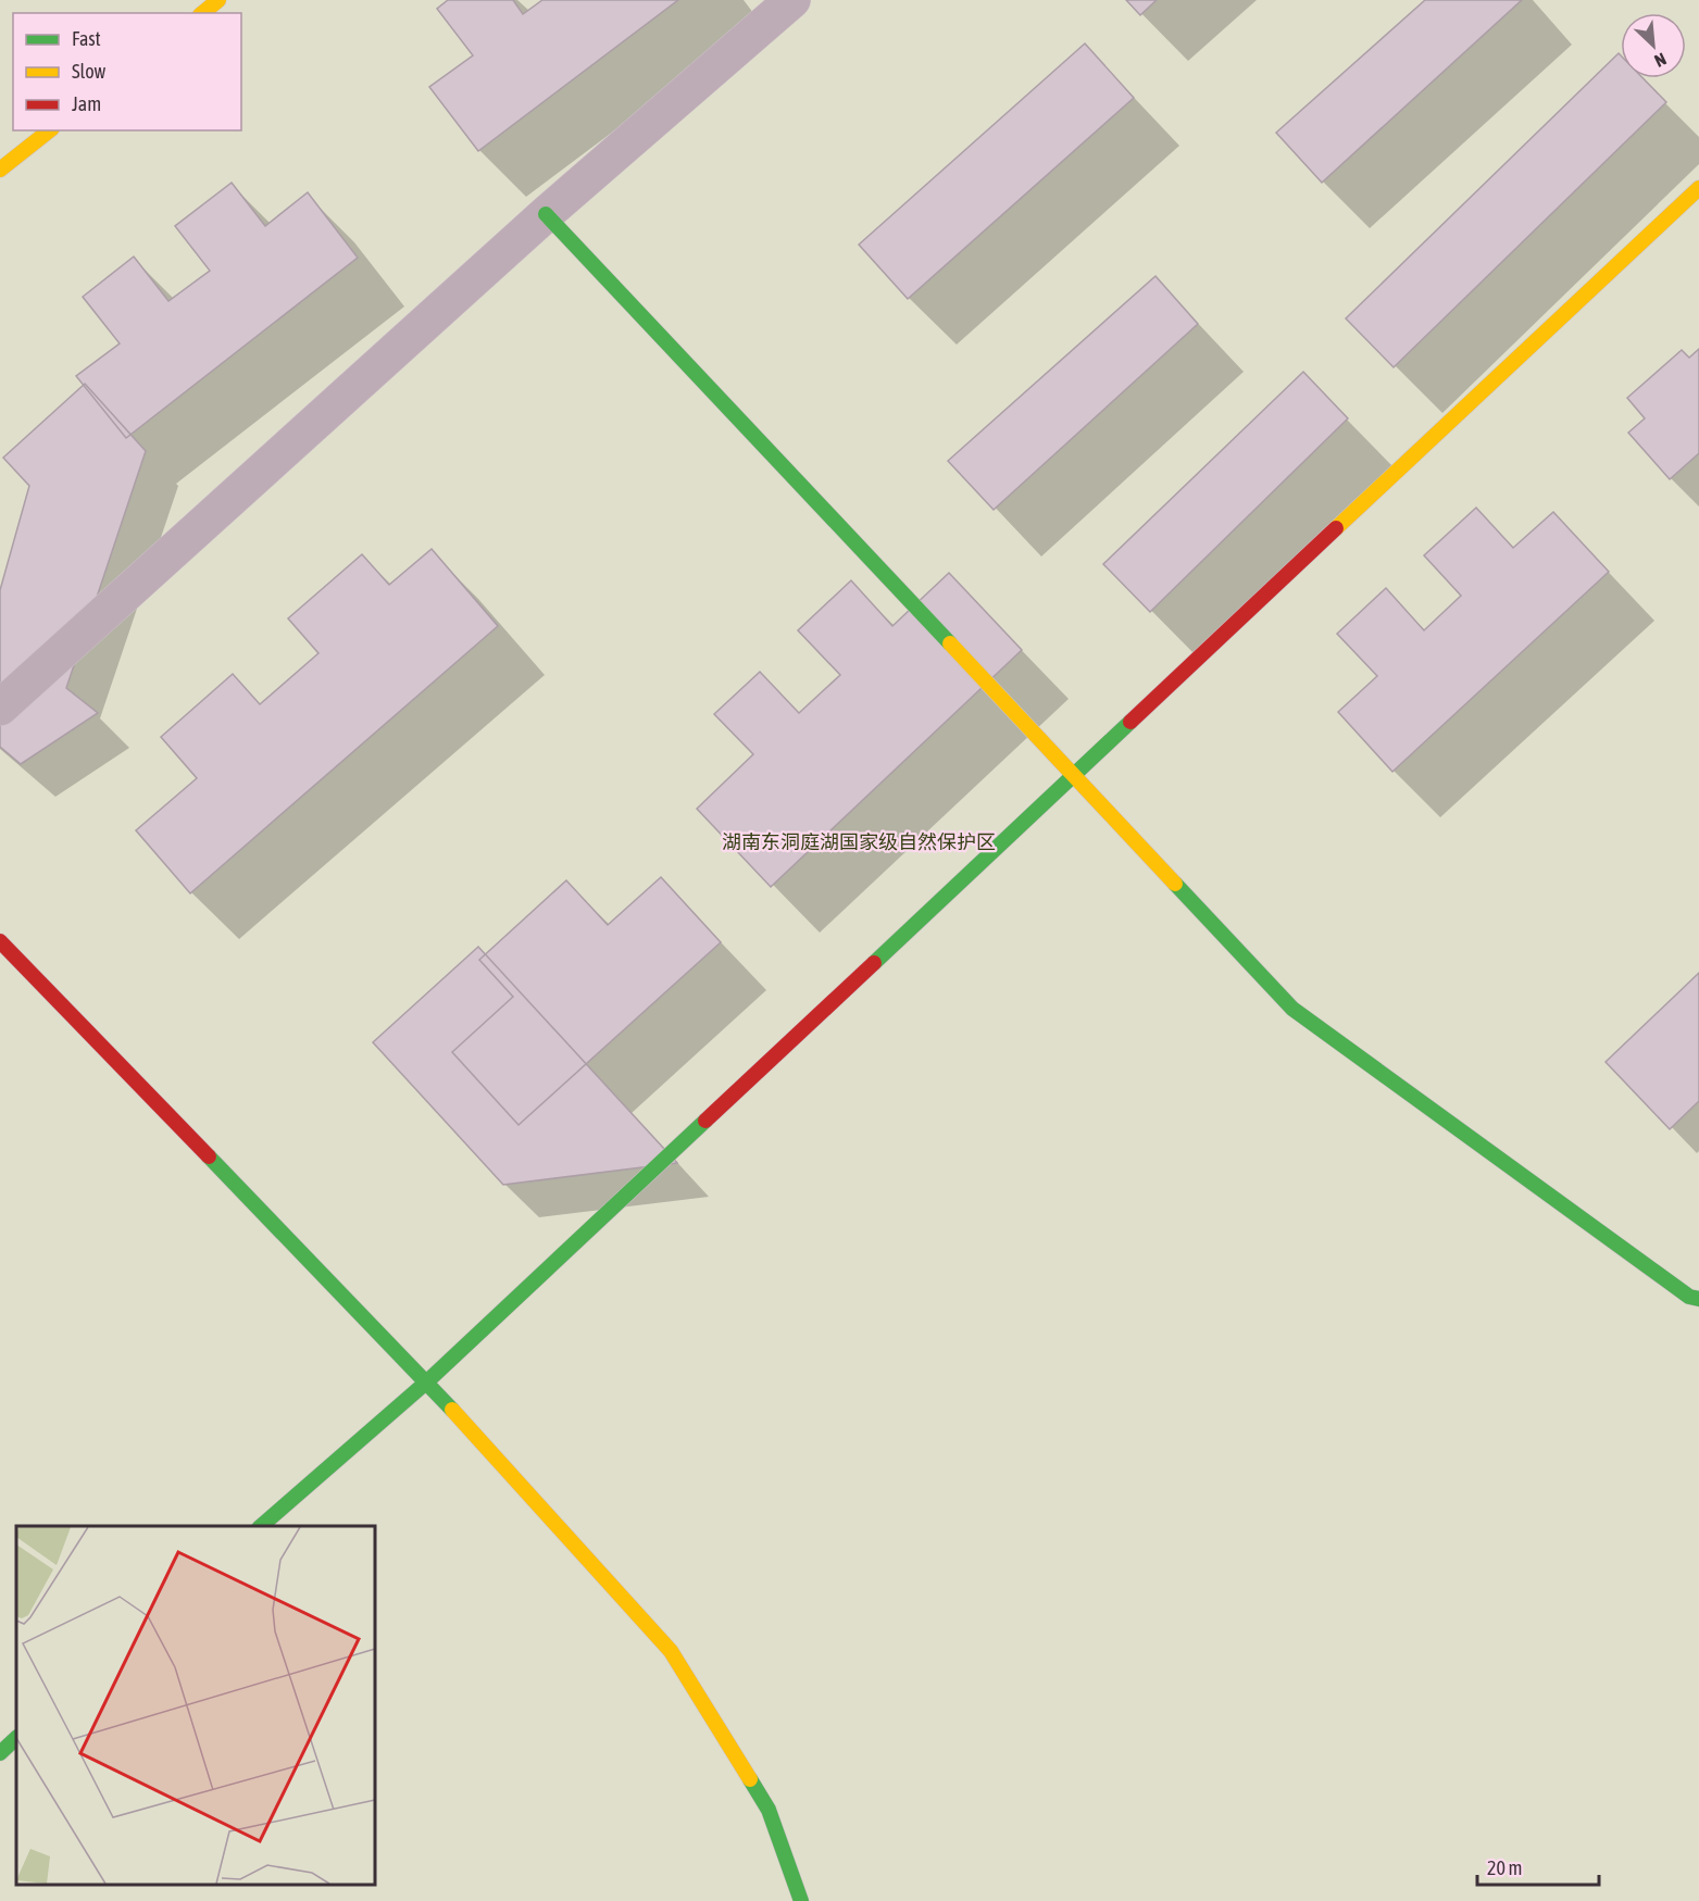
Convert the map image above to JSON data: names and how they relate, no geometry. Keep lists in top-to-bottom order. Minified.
{"parks":["湖南东洞庭湖国家级自然保护区"],"legend":["Fast","Slow","Jam"],"scale_bar":"20 m","north":"bottom right"}
